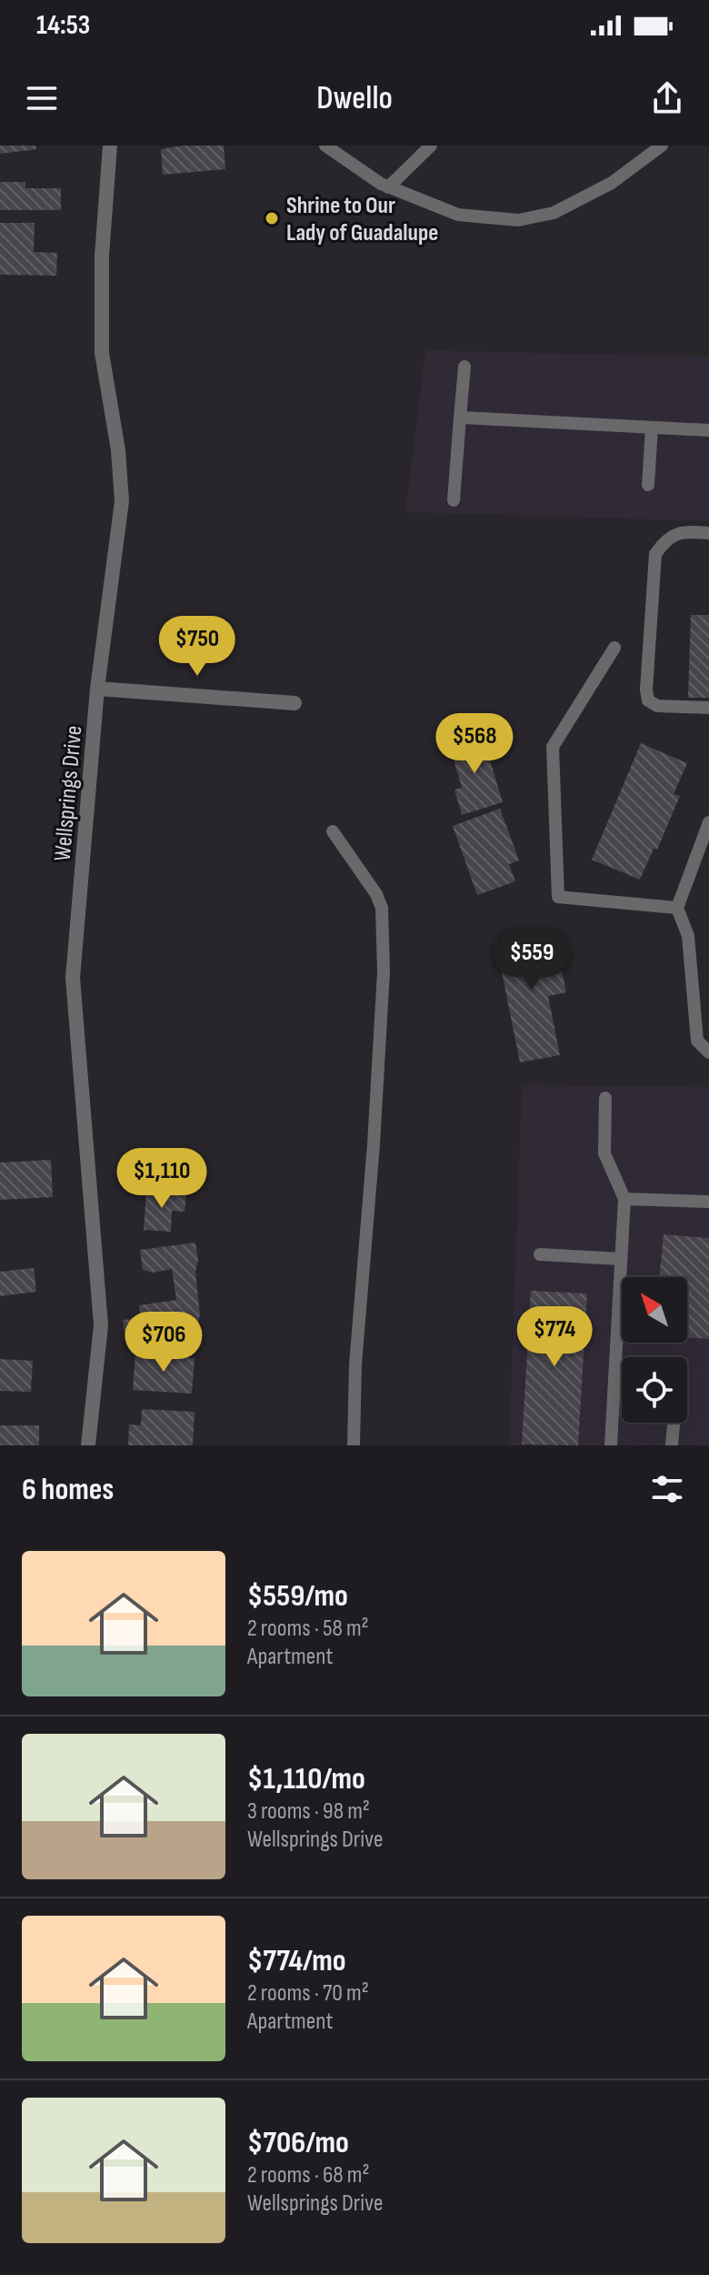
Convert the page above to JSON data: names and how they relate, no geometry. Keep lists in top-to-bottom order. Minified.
{"streets":{"street":["Wellsprings Drive"]},"places":["Shrine to Our Lady of Guadalupe"],"north":"top left","page":{"status":"14:53","header":"Dwello","price":["$750","$568","$559","$1,110","$774","$706"],"heading":"6 homes","list":[{"name":"$559/mo","note":"2 rooms · 58 m² · Apartment"},{"name":"$1,110/mo","note":"3 rooms · 98 m² · Wellsprings Drive"},{"name":"$774/mo","note":"2 rooms · 70 m² · Apartment"},{"name":"$706/mo","note":"2 rooms · 68 m² · Wellsprings Drive"}]}}
